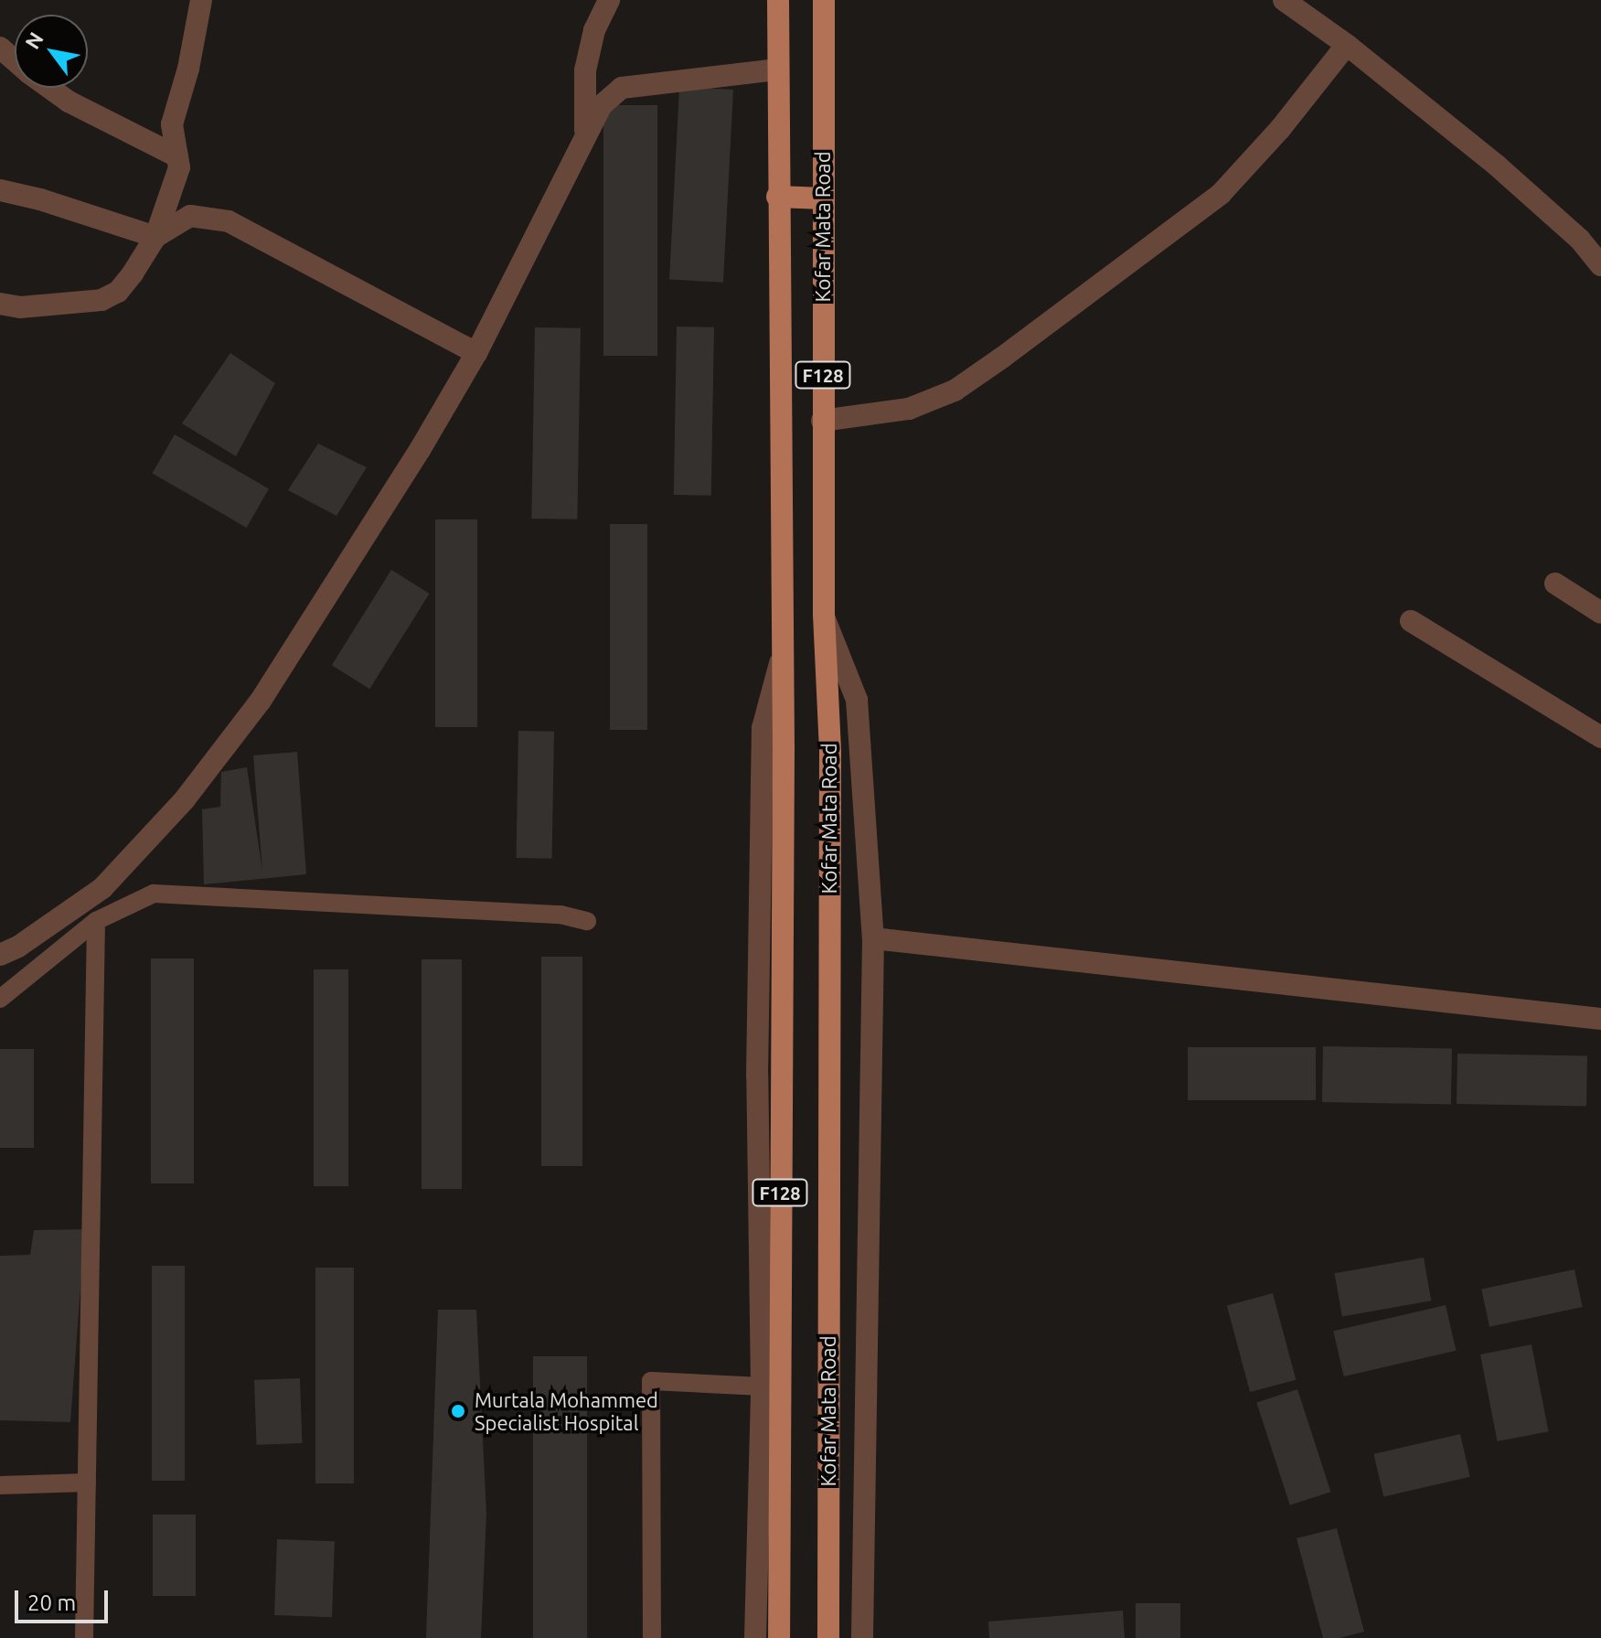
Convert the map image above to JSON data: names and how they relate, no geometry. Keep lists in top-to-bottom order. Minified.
{"streets":{"main road":["Kofar Mata Road","F128"]},"places":["Murtala Mohammed Specialist Hospital"],"scale_bar":"20 m","north":"top left"}
